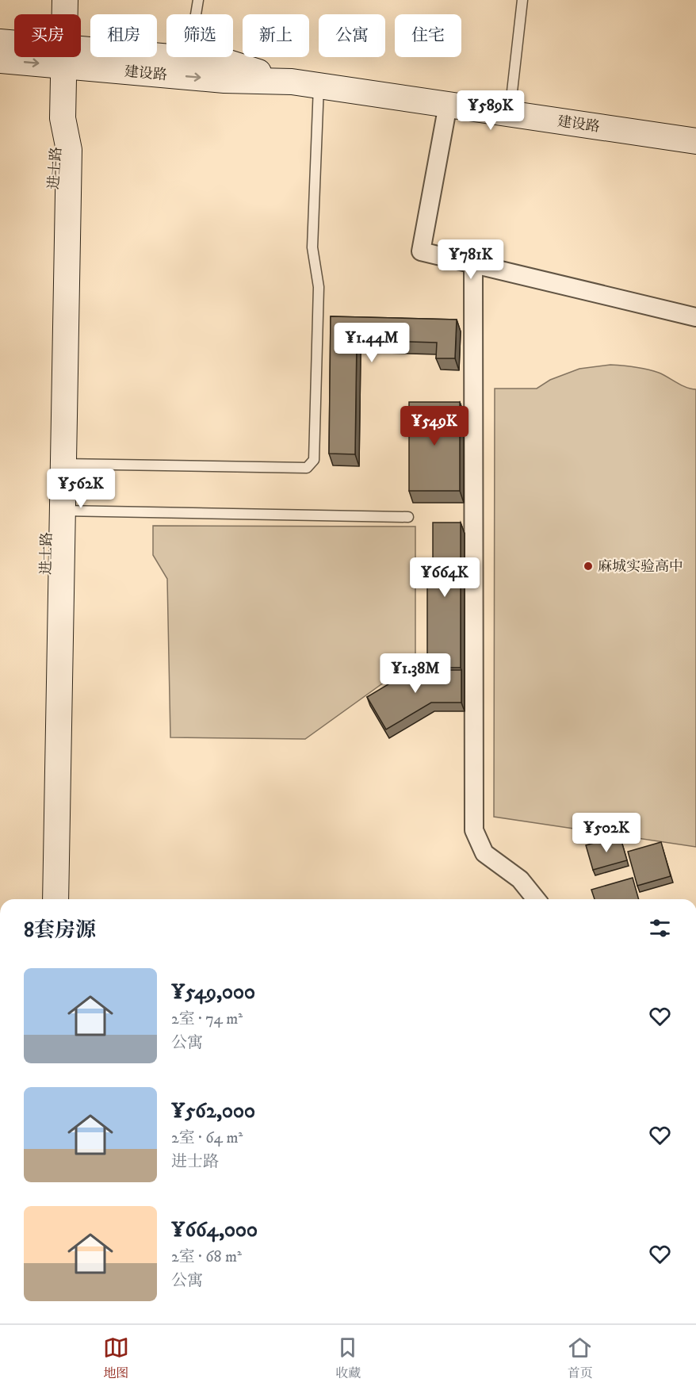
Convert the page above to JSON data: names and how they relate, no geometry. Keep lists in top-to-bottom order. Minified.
{"streets":{"main road":["建设路","进士路"]},"crossings":[["建设路","进士路"]],"places":["麻城实验高中"],"page":{"chip":["买房","租房","筛选","新上","公寓","住宅"],"price":["¥589K","¥781K","¥1.44M","¥549K","¥562K","¥664K","¥1.38M","¥502K"],"heading":"8套房源","list":[{"name":"¥549,000","note":"2室 · 74 m² · 公寓"},{"name":"¥562,000","note":"2室 · 64 m² · 进士路"},{"name":"¥664,000","note":"2室 · 68 m² · 公寓"}],"tabs":["地图","收藏","首页"]}}
